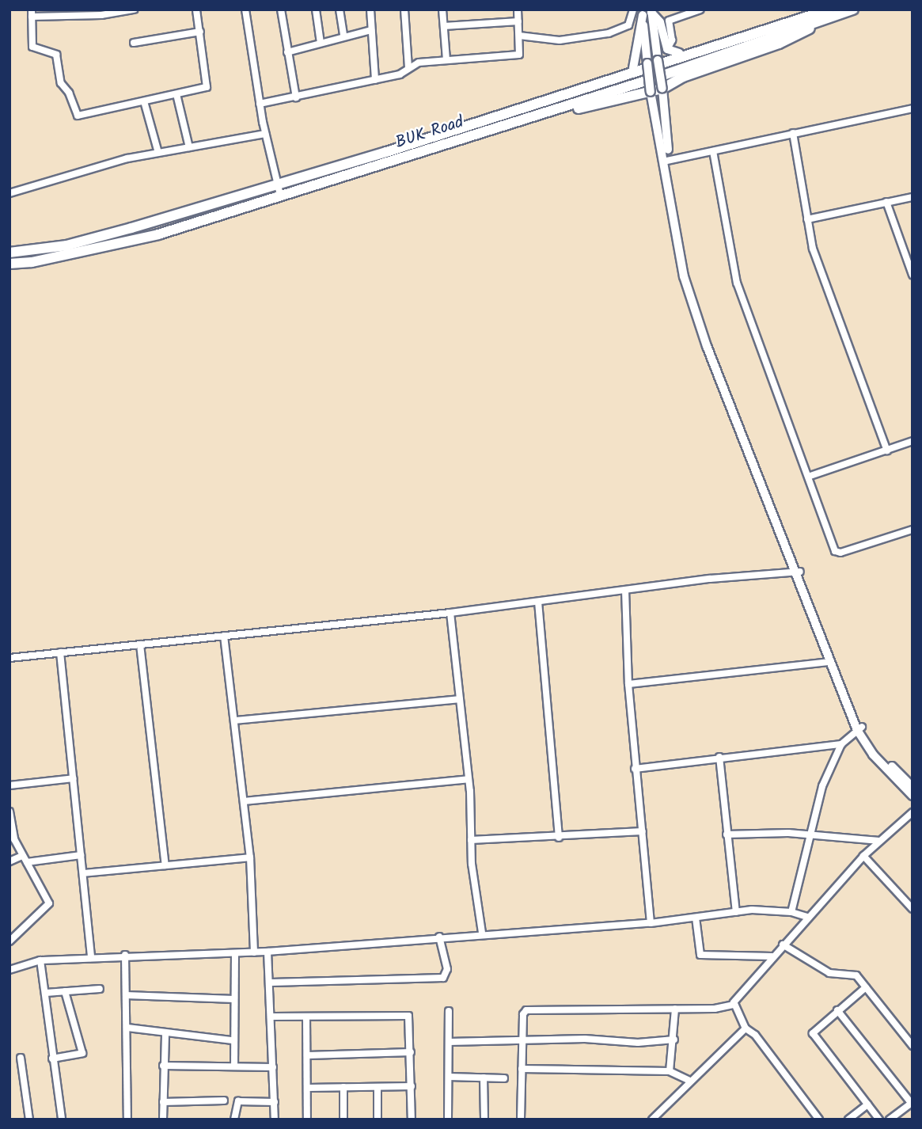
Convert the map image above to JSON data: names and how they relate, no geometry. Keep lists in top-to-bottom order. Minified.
{"streets":{"main road":["BUK Road"]}}
